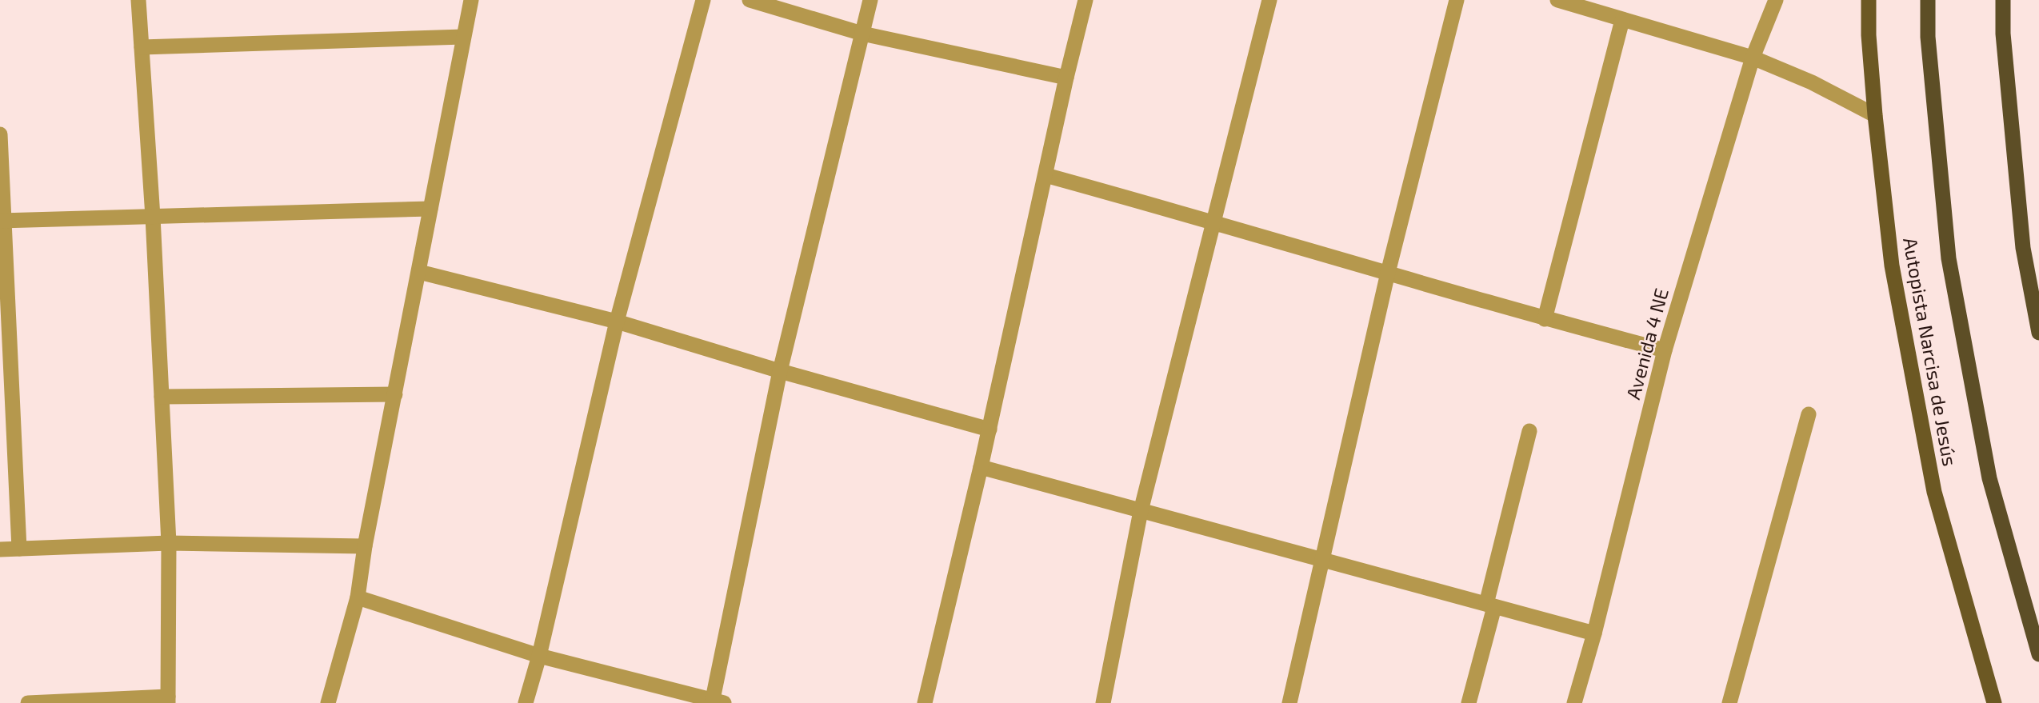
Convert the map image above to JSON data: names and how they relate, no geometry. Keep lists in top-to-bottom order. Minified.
{"streets":{"highway":["Autopista Narcisa de Jesús"],"street":["Avenida 4 NE"]}}
